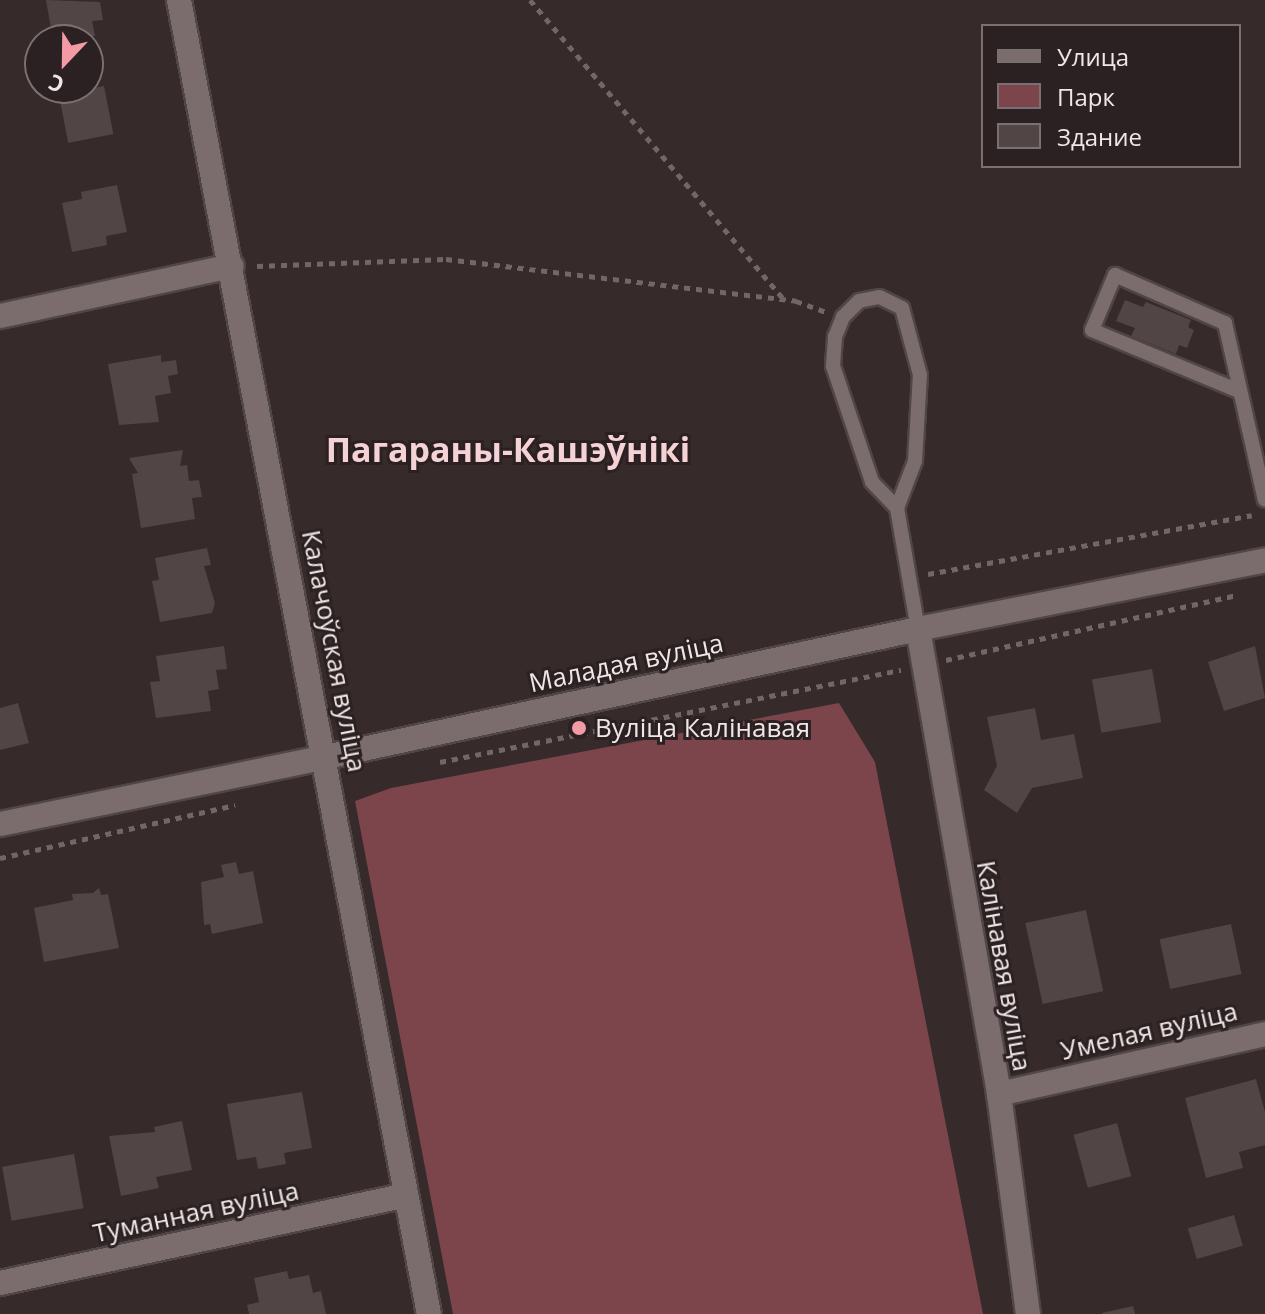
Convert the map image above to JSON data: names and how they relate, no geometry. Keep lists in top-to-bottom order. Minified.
{"streets":{"street":["Калачоўская вуліца","Маладая вуліца","Калінавая вуліца","Умелая вуліца","Туманная вуліца"]},"crossings":[["Калачоўская вуліца","Маладая вуліца"],["Калачоўская вуліца","Туманная вуліца"],["Маладая вуліца","Калінавая вуліца"],["Калінавая вуліца","Умелая вуліца"]],"districts":["Пагараны-Кашэўнікі"],"places":["Вуліца Калінавая"],"legend":["Улица","Парк","Здание"],"north":"bottom"}
